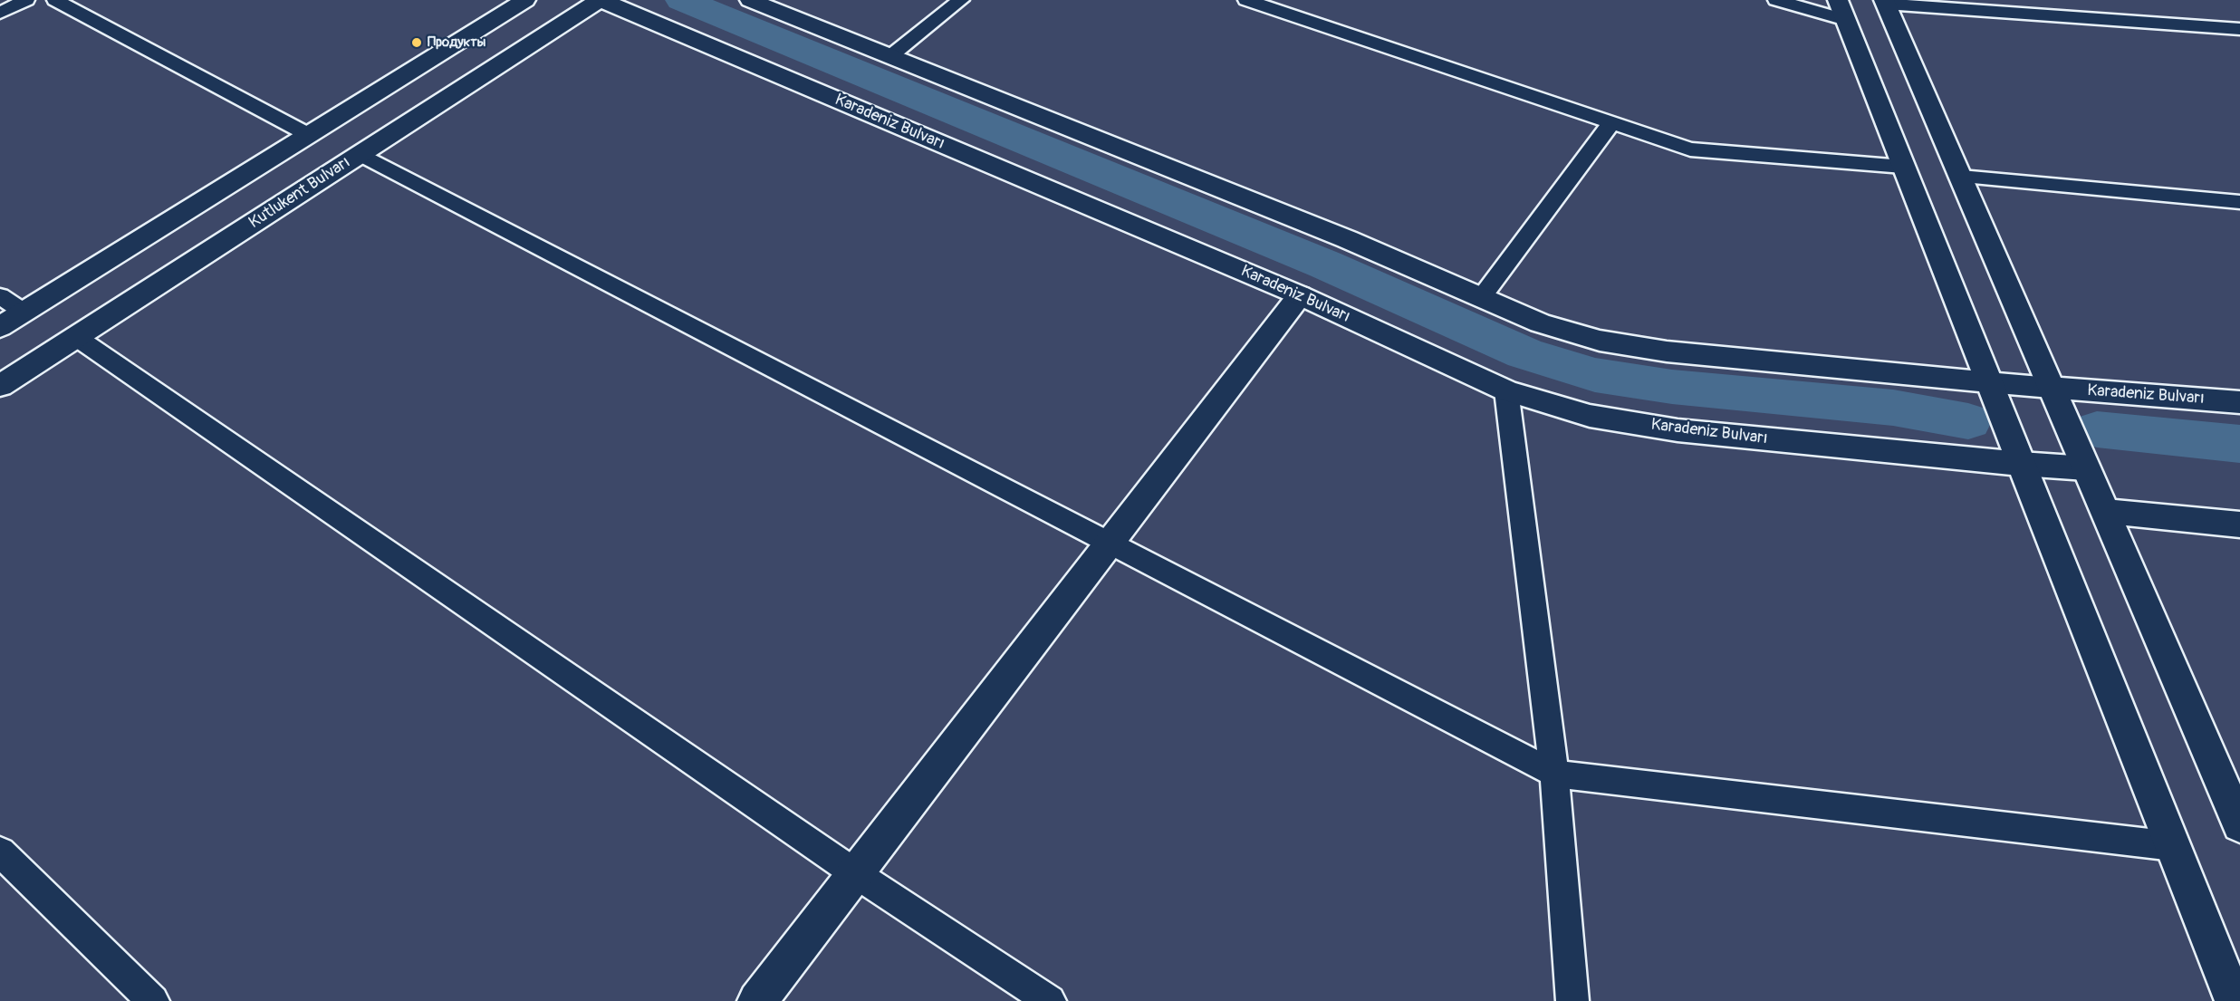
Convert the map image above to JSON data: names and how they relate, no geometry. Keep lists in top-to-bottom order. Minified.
{"streets":{"street":["Karadeniz Bulvarı","Kutlukent Bulvarı"]},"crossings":[["Karadeniz Bulvarı","Kutlukent Bulvarı"]],"places":["Продукты"]}
